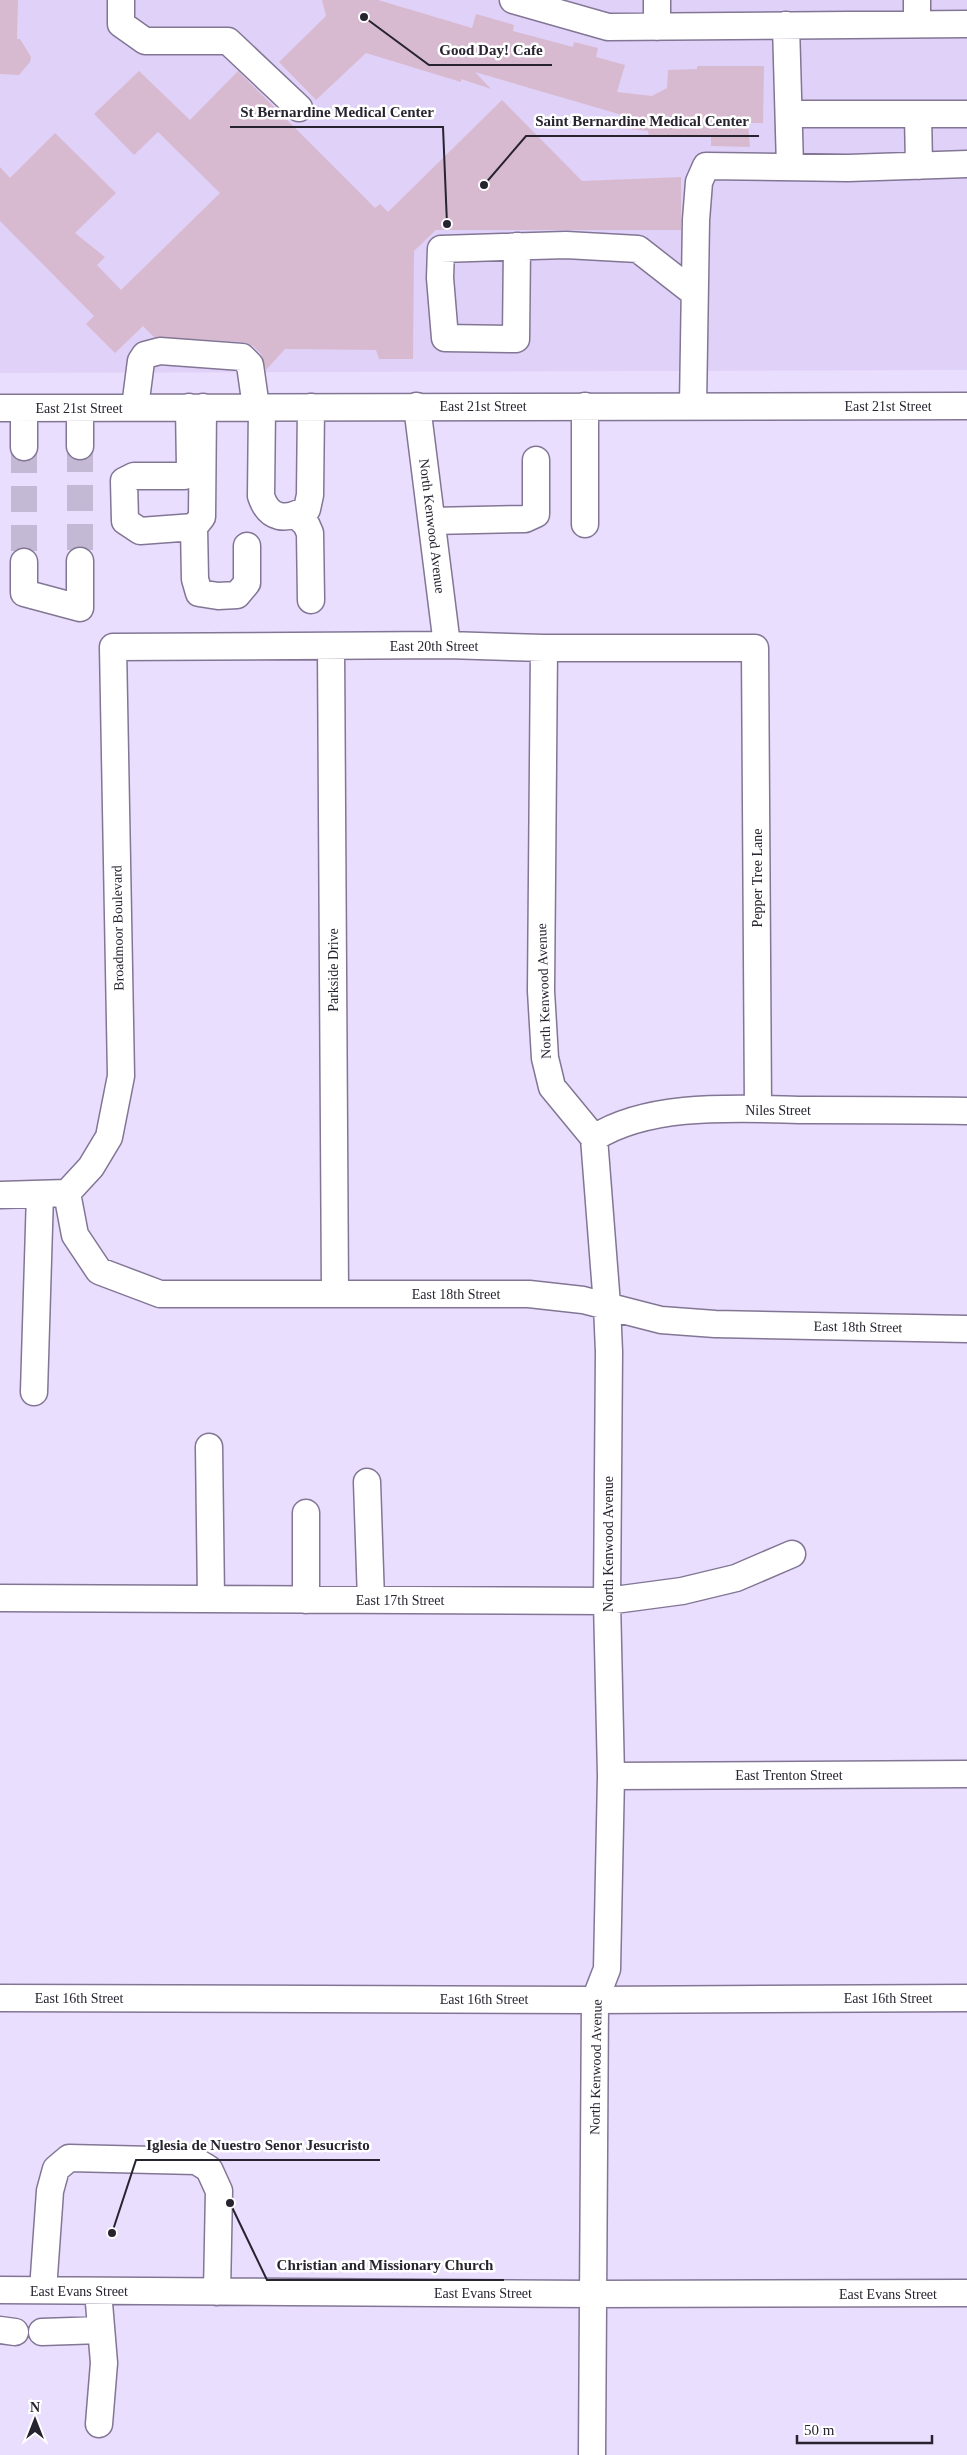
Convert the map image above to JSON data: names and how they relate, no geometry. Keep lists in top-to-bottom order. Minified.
{"streets":{"street":["East 21st Street","North Kenwood Avenue","East 20th Street","Pepper Tree Lane","Broadmoor Boulevard","Parkside Drive","Niles Street","East 18th Street","East 17th Street","East Trenton Street","East 16th Street","East Evans Street"]},"crossings":[["East 21st Street","North Kenwood Avenue"],["North Kenwood Avenue","East 20th Street"],["North Kenwood Avenue","Niles Street"],["North Kenwood Avenue","East 18th Street"],["North Kenwood Avenue","East 17th Street"],["North Kenwood Avenue","East Trenton Street"],["North Kenwood Avenue","East 16th Street"],["North Kenwood Avenue","East Evans Street"],["East 20th Street","Pepper Tree Lane"],["East 20th Street","Broadmoor Boulevard"],["East 20th Street","Parkside Drive"],["Pepper Tree Lane","Niles Street"],["Broadmoor Boulevard","East 18th Street"],["Parkside Drive","East 18th Street"]],"places":["Good Day! Cafe","Saint Bernardine Medical Center","St Bernardine Medical Center","Christian and Missionary Church","Iglesia de Nuestro Senor Jesucristo"],"scale_bar":"50 m","north":"top"}
